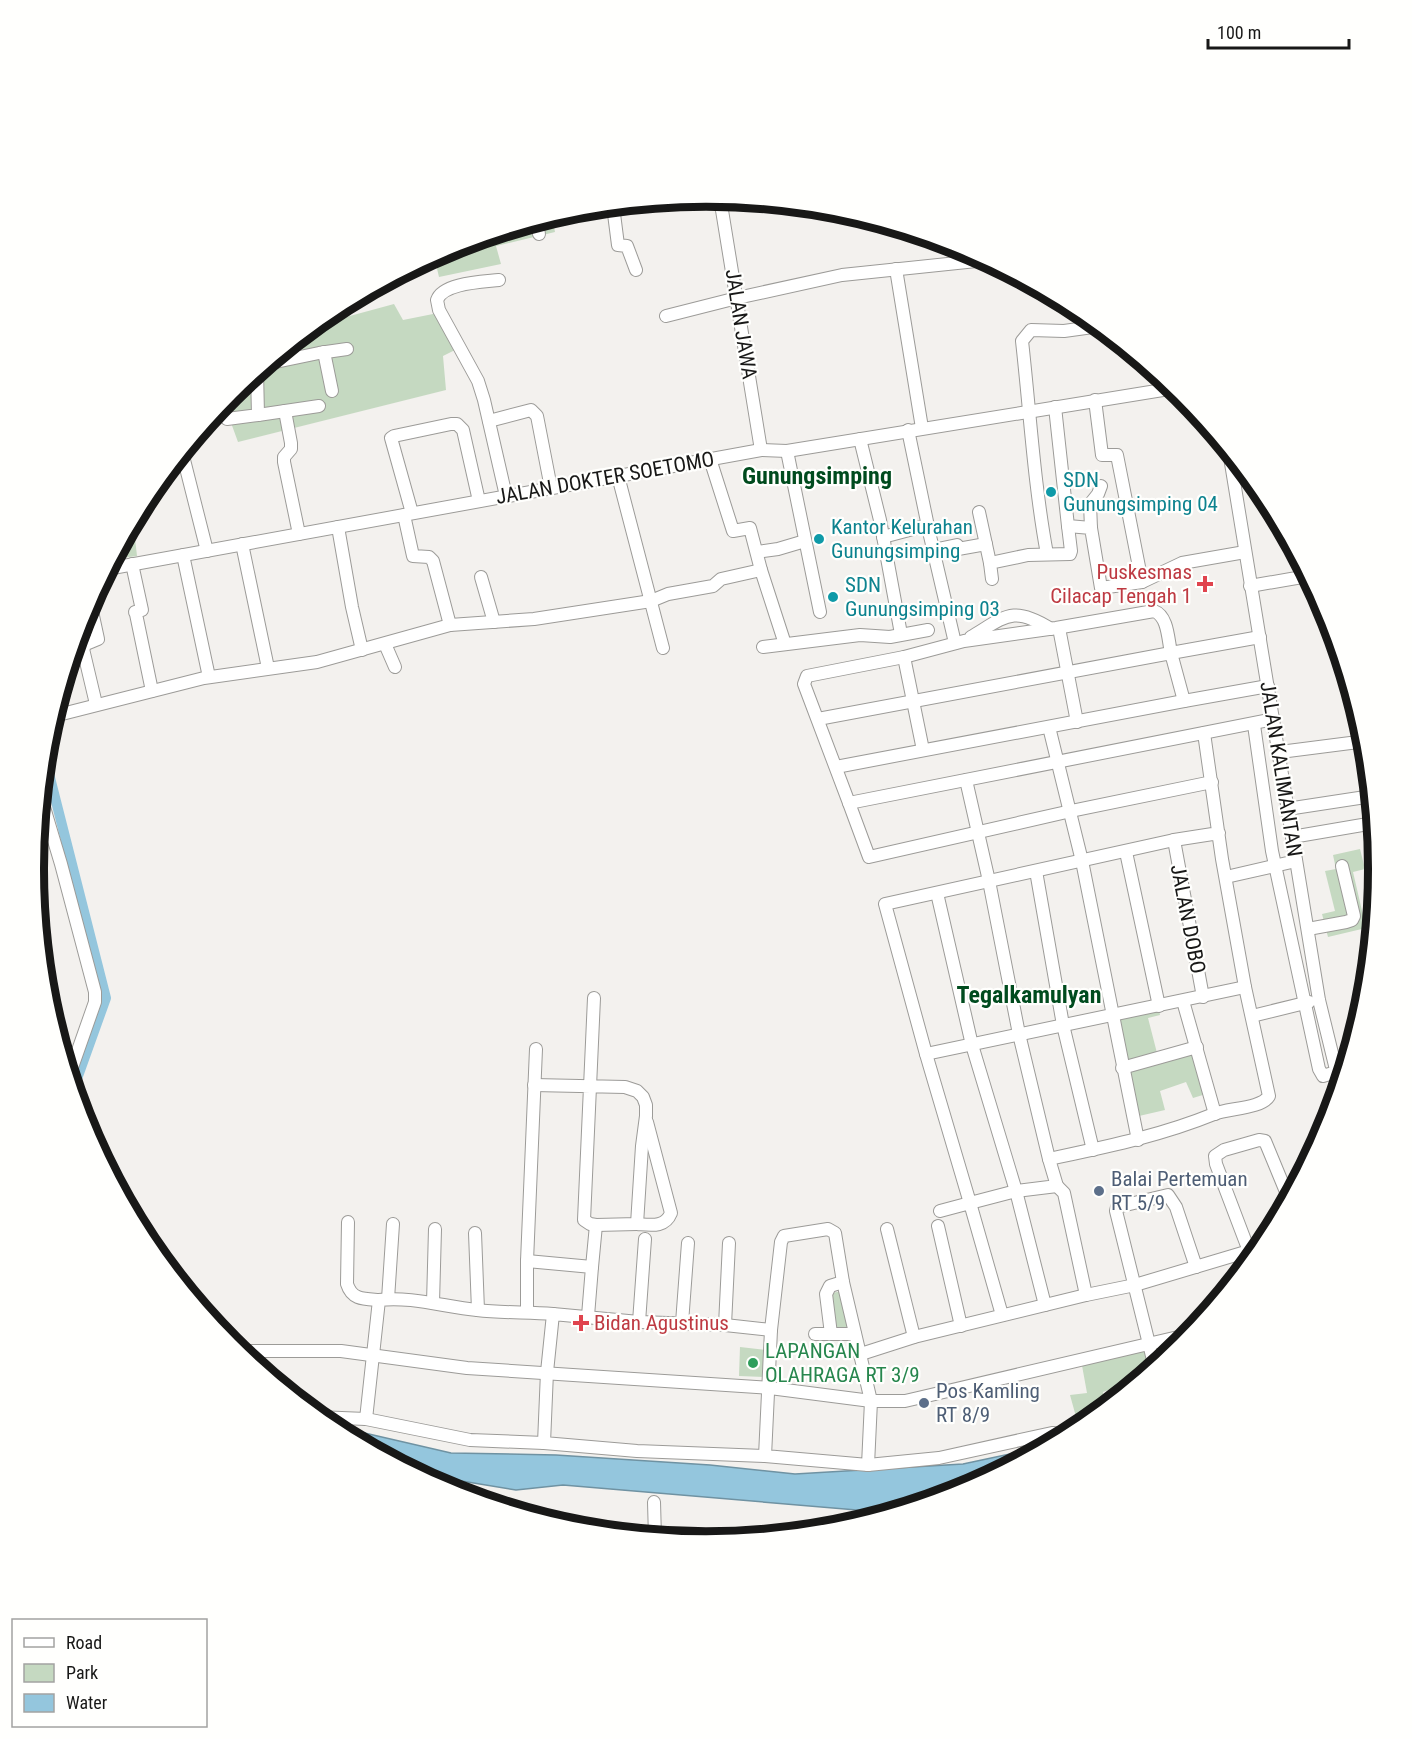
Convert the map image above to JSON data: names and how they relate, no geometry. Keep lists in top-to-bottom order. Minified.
{"streets":{"street":["JALAN JAWA","JALAN DOKTER SOETOMO","JALAN KALIMANTAN","JALAN DOBO"]},"crossings":[["JALAN JAWA","JALAN DOKTER SOETOMO"]],"districts":["Gunungsimping","Tegalkamulyan"],"places":{"other":["SDN Gunungsimping 04","Kantor Kelurahan Gunungsimping","SDN Gunungsimping 03","Balai Pertemuan RT 5/9","LAPANGAN OLAHRAGA RT 3/9","Pos Kamling RT 8/9"],"health":["Puskesmas Cilacap Tengah 1","Bidan Agustinus"]},"legend":["Road","Park","Water"],"scale_bar":"100 m"}
